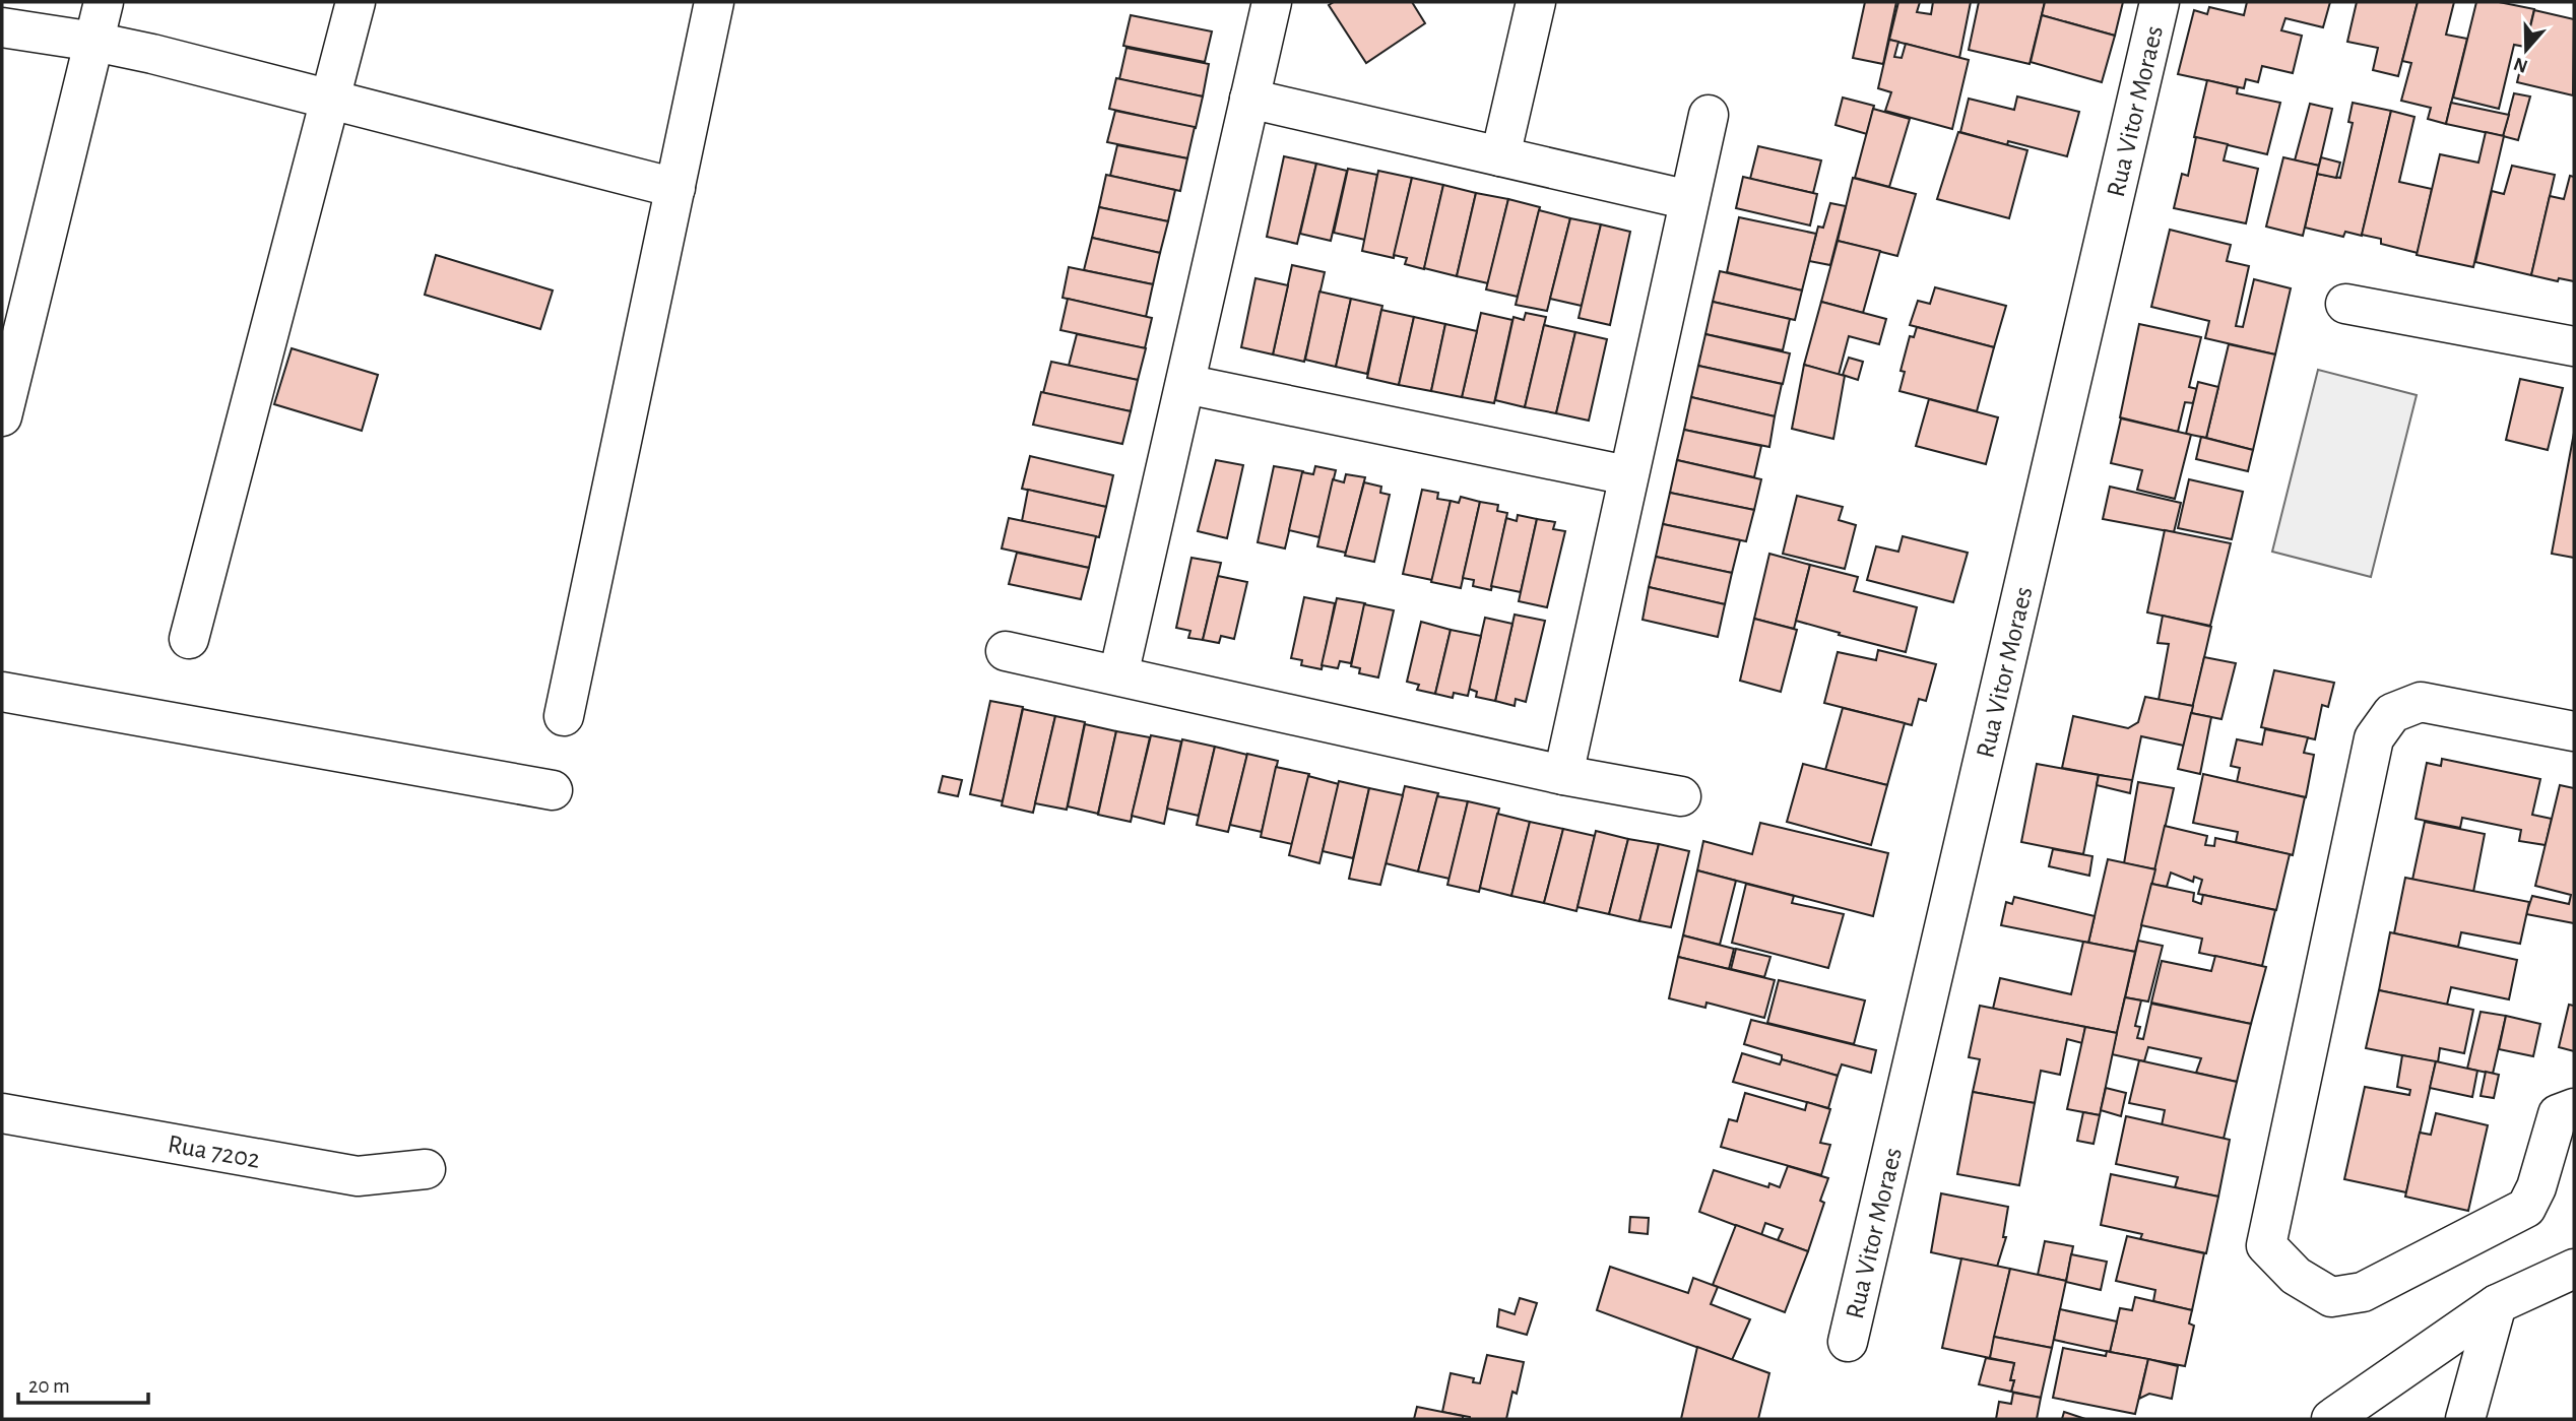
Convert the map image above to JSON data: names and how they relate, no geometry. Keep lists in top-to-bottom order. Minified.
{"streets":{"street":["Rua Vitor Moraes","Rua 7202"]},"scale_bar":"20 m","north":"bottom"}
